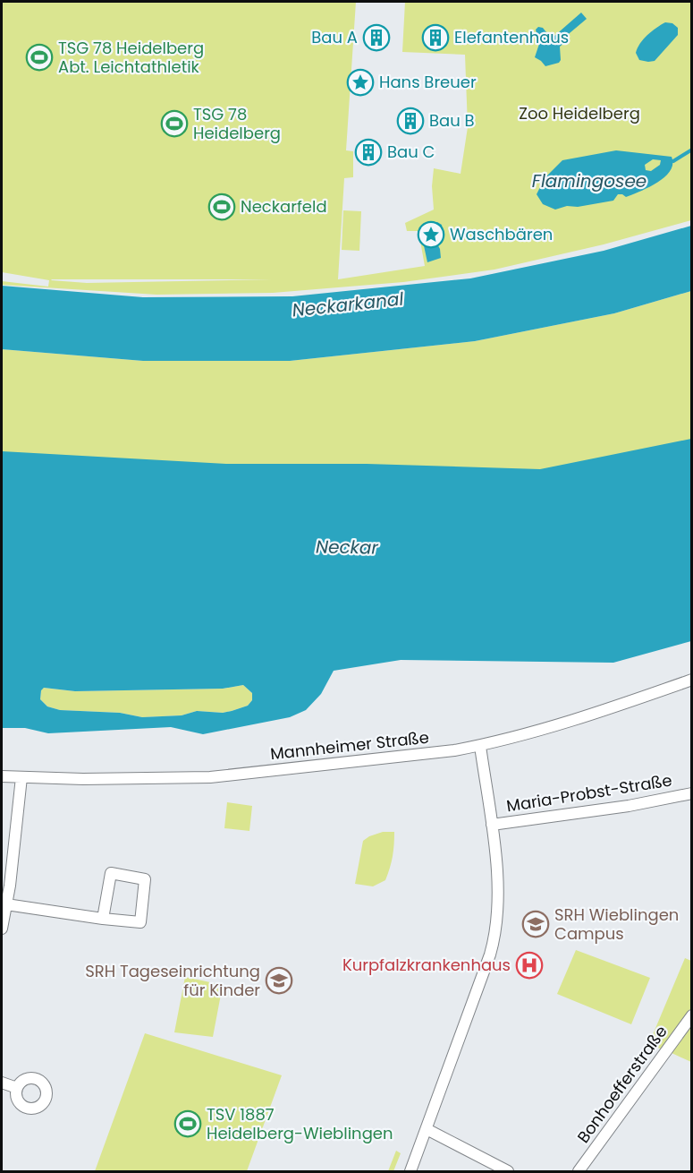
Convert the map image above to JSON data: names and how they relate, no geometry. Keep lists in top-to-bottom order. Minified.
{"streets":{"street":["Mannheimer Straße","Maria-Probst-Straße","Bonhoefferstraße"]},"water":["Flamingosee","Neckarkanal","Neckar"],"parks":["Zoo Heidelberg"],"places":{"building":["Bau A","Elefantenhaus","Bau B","Bau C"],"sports":["TSG 78 Heidelberg Abt. Leichtathletik","TSG 78 Heidelberg","Neckarfeld","TSV 1887 Heidelberg-Wieblingen"],"place":["Hans Breuer","Waschbären"],"school or university":["SRH Wieblingen Campus","SRH Tageseinrichtung für Kinder"],"hospital":["Kurpfalzkrankenhaus"]}}
